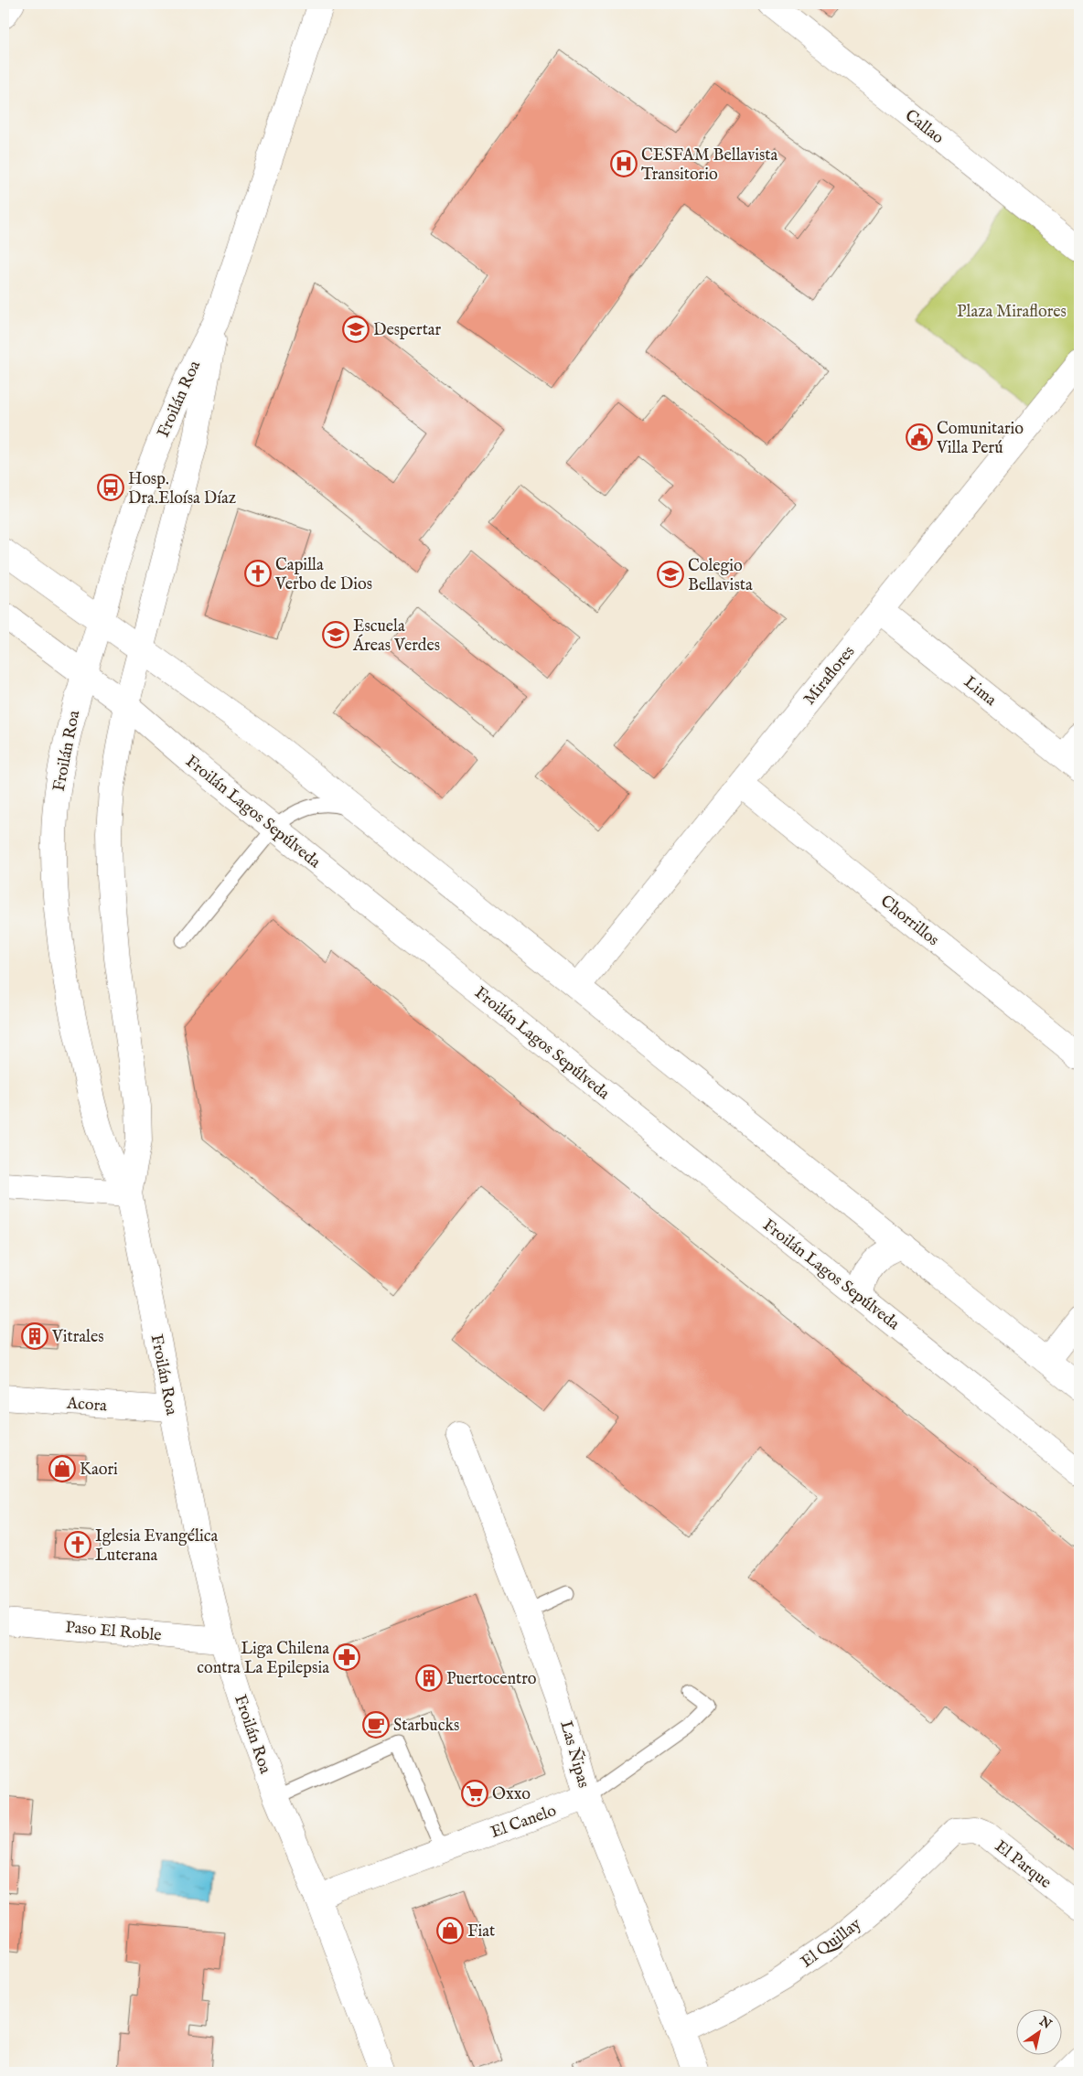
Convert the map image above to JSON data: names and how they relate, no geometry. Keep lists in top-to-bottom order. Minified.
{"streets":{"street":["Callao","Froilán Roa","Miraflores","Lima","Froilán Lagos Sepúlveda","Chorrillos","Acora","Paso El Roble","Las Ñipas","El Canelo","El Parque","El Quillay"]},"crossings":[["Froilán Roa","Froilán Lagos Sepúlveda"],["Froilán Roa","Acora"],["Froilán Roa","Paso El Roble"],["Froilán Roa","El Canelo"],["Miraflores","Lima"],["Miraflores","Chorrillos"],["Las Ñipas","El Canelo"],["Las Ñipas","El Quillay"],["El Parque","El Quillay"]],"parks":["Plaza Miraflores"],"places":{"hospital":["CESFAM Bellavista Transitorio"],"school or university":["Despertar","Colegio Bellavista","Escuela Áreas Verdes"],"public building":["Comunitario Villa Perú"],"bus stop":["Hosp. Dra.Eloísa Díaz"],"church":["Capilla Verbo de Dios","Iglesia Evangélica Luterana"],"building":["Vitrales","Puertocentro"],"shop":["Kaori","Fiat"],"pharmacy":["Liga Chilena contra La Epilepsia"],"cafe":["Starbucks"],"supermarket":["Oxxo"]},"north":"top right"}
